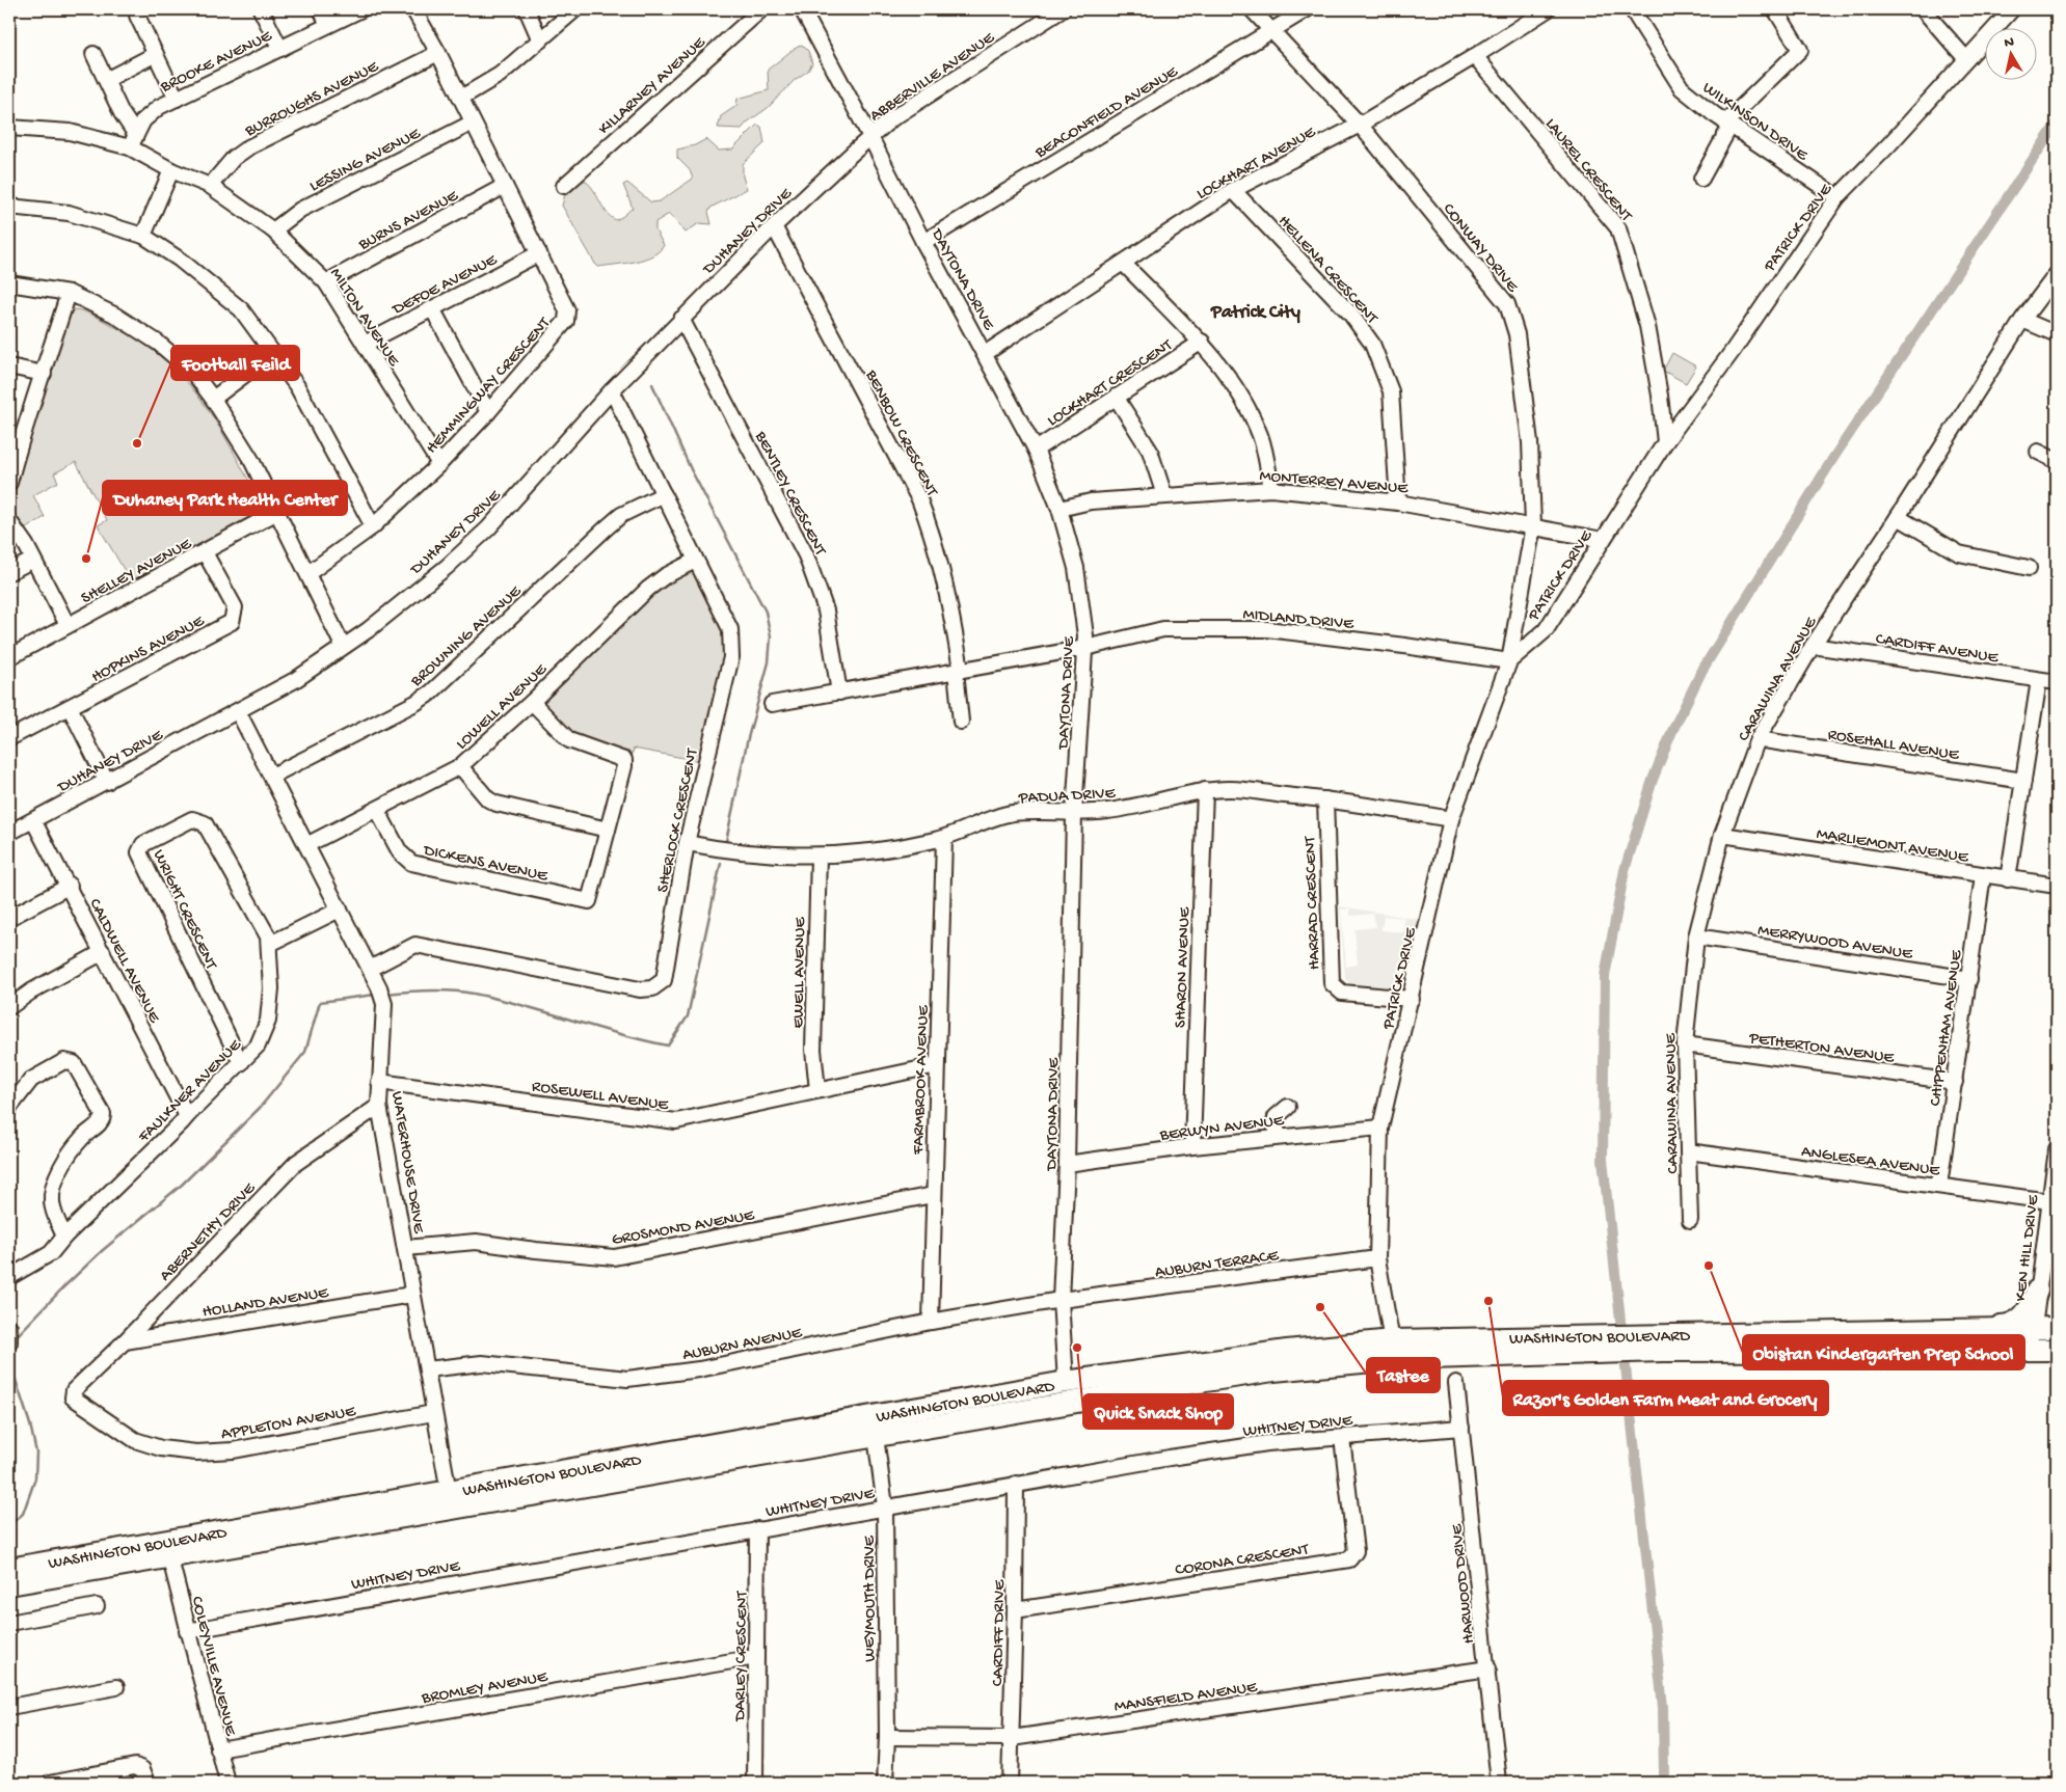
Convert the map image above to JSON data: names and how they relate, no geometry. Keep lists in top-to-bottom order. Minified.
{"streets":{"highway":["WASHINGTON BOULEVARD"],"street":["BROOKE AVENUE","ABBERVILLE AVENUE","KILLARNEY AVENUE","BURROUGHS AVENUE","BEACONFIELD AVENUE","WILKINSON DRIVE","LESSING AVENUE","LOCKHART AVENUE","LAUREL CRESCENT","BURNS AVENUE","PATRICK DRIVE","DUHANEY DRIVE","CONWAY DRIVE","HELLENA CRESCENT","DAYTONA DRIVE","DEFOE AVENUE","MILTON AVENUE","LOCKHART CRESCENT","HEMMINGWAY CRESCENT","BENBOW CRESCENT","MONTERREY AVENUE","BENTLEY CRESCENT","SHELLEY AVENUE","MIDLAND DRIVE","BROWNING AVENUE","CARDIFF AVENUE","HOPKINS AVENUE","CARAWINA AVENUE","LOWELL AVENUE","ROSEHALL AVENUE","PADUA DRIVE","SHERLOCK CRESCENT","MARLIEMONT AVENUE","DICKENS AVENUE","HARRAD CRESCENT","WRIGHT CRESCENT","MERRYWOOD AVENUE","CALDWELL AVENUE","SHARON AVENUE","EWELL AVENUE","CHIPPENHAM AVENUE","PETHERTON AVENUE","FARMBROOK AVENUE","FAULKNER AVENUE","ROSEWELL AVENUE","BERWYN AVENUE","ANGLESEA AVENUE","WATERHOUSE DRIVE","GROSMOND AVENUE","ABERNETHY DRIVE","KEN HILL DRIVE","AUBURN TERRACE","HOLLAND AVENUE","AUBURN AVENUE","APPLETON AVENUE","WHITNEY DRIVE","CORONA CRESCENT","HARWOOD DRIVE","WEYMOUTH DRIVE","CARDIFF DRIVE","DARLEY CRESCENT","COLEYVILLE AVENUE","BROMLEY AVENUE","MANSFIELD AVENUE"]},"crossings":[["BROOKE AVENUE","MILTON AVENUE"],["ABBERVILLE AVENUE","DUHANEY DRIVE"],["ABBERVILLE AVENUE","DAYTONA DRIVE"],["BURROUGHS AVENUE","MILTON AVENUE"],["BURROUGHS AVENUE","HEMMINGWAY CRESCENT"],["BEACONFIELD AVENUE","CONWAY DRIVE"],["BEACONFIELD AVENUE","DAYTONA DRIVE"],["WILKINSON DRIVE","PATRICK DRIVE"],["LESSING AVENUE","MILTON AVENUE"],["LESSING AVENUE","HEMMINGWAY CRESCENT"],["LOCKHART AVENUE","LAUREL CRESCENT"],["LOCKHART AVENUE","CONWAY DRIVE"],["LOCKHART AVENUE","HELLENA CRESCENT"],["LOCKHART AVENUE","DAYTONA DRIVE"],["LAUREL CRESCENT","PATRICK DRIVE"],["BURNS AVENUE","MILTON AVENUE"],["BURNS AVENUE","HEMMINGWAY CRESCENT"],["PATRICK DRIVE","CONWAY DRIVE"],["PATRICK DRIVE","MONTERREY AVENUE"],["PATRICK DRIVE","MIDLAND DRIVE"],["PATRICK DRIVE","PADUA DRIVE"],["PATRICK DRIVE","HARRAD CRESCENT"],["PATRICK DRIVE","BERWYN AVENUE"],["PATRICK DRIVE","AUBURN TERRACE"],["PATRICK DRIVE","WASHINGTON BOULEVARD"],["DUHANEY DRIVE","DAYTONA DRIVE"],["DUHANEY DRIVE","BENBOW CRESCENT"],["DUHANEY DRIVE","BENTLEY CRESCENT"],["DUHANEY DRIVE","SHERLOCK CRESCENT"],["DUHANEY DRIVE","CALDWELL AVENUE"],["DUHANEY DRIVE","WATERHOUSE DRIVE"],["CONWAY DRIVE","MONTERREY AVENUE"],["CONWAY DRIVE","MIDLAND DRIVE"],["HELLENA CRESCENT","MONTERREY AVENUE"],["DAYTONA DRIVE","LOCKHART CRESCENT"],["DAYTONA DRIVE","MONTERREY AVENUE"],["DAYTONA DRIVE","MIDLAND DRIVE"],["DAYTONA DRIVE","PADUA DRIVE"],["DAYTONA DRIVE","BERWYN AVENUE"],["DAYTONA DRIVE","AUBURN TERRACE"],["DAYTONA DRIVE","WASHINGTON BOULEVARD"],["DAYTONA DRIVE","AUBURN AVENUE"],["DEFOE AVENUE","MILTON AVENUE"],["DEFOE AVENUE","HEMMINGWAY CRESCENT"],["MILTON AVENUE","HEMMINGWAY CRESCENT"],["BENBOW CRESCENT","MIDLAND DRIVE"],["BENTLEY CRESCENT","MIDLAND DRIVE"],["SHELLEY AVENUE","HOPKINS AVENUE"],["BROWNING AVENUE","SHERLOCK CRESCENT"],["BROWNING AVENUE","WATERHOUSE DRIVE"],["CARDIFF AVENUE","CARAWINA AVENUE"],["CARAWINA AVENUE","ROSEHALL AVENUE"],["CARAWINA AVENUE","MARLIEMONT AVENUE"],["CARAWINA AVENUE","MERRYWOOD AVENUE"],["CARAWINA AVENUE","PETHERTON AVENUE"],["CARAWINA AVENUE","ANGLESEA AVENUE"],["LOWELL AVENUE","SHERLOCK CRESCENT"],["LOWELL AVENUE","DICKENS AVENUE"],["LOWELL AVENUE","WATERHOUSE DRIVE"],["PADUA DRIVE","SHERLOCK CRESCENT"],["PADUA DRIVE","HARRAD CRESCENT"],["PADUA DRIVE","SHARON AVENUE"],["PADUA DRIVE","EWELL AVENUE"],["PADUA DRIVE","FARMBROOK AVENUE"],["SHERLOCK CRESCENT","WATERHOUSE DRIVE"],["MARLIEMONT AVENUE","CHIPPENHAM AVENUE"],["WRIGHT CRESCENT","FAULKNER AVENUE"],["MERRYWOOD AVENUE","CHIPPENHAM AVENUE"],["CALDWELL AVENUE","FAULKNER AVENUE"],["SHARON AVENUE","BERWYN AVENUE"],["EWELL AVENUE","ROSEWELL AVENUE"],["CHIPPENHAM AVENUE","PETHERTON AVENUE"],["CHIPPENHAM AVENUE","ANGLESEA AVENUE"],["FARMBROOK AVENUE","ROSEWELL AVENUE"],["FARMBROOK AVENUE","GROSMOND AVENUE"],["FARMBROOK AVENUE","AUBURN AVENUE"],["ROSEWELL AVENUE","WATERHOUSE DRIVE"],["ANGLESEA AVENUE","KEN HILL DRIVE"],["WATERHOUSE DRIVE","GROSMOND AVENUE"],["WATERHOUSE DRIVE","ABERNETHY DRIVE"],["WATERHOUSE DRIVE","HOLLAND AVENUE"],["WATERHOUSE DRIVE","WASHINGTON BOULEVARD"],["WATERHOUSE DRIVE","AUBURN AVENUE"],["WATERHOUSE DRIVE","APPLETON AVENUE"],["ABERNETHY DRIVE","HOLLAND AVENUE"],["ABERNETHY DRIVE","APPLETON AVENUE"],["KEN HILL DRIVE","WASHINGTON BOULEVARD"],["AUBURN TERRACE","AUBURN AVENUE"],["WASHINGTON BOULEVARD","WEYMOUTH DRIVE"],["WASHINGTON BOULEVARD","COLEYVILLE AVENUE"],["WHITNEY DRIVE","CORONA CRESCENT"],["WHITNEY DRIVE","HARWOOD DRIVE"],["WHITNEY DRIVE","WEYMOUTH DRIVE"],["WHITNEY DRIVE","CARDIFF DRIVE"],["WHITNEY DRIVE","DARLEY CRESCENT"],["WHITNEY DRIVE","COLEYVILLE AVENUE"],["CORONA CRESCENT","CARDIFF DRIVE"],["HARWOOD DRIVE","MANSFIELD AVENUE"],["WEYMOUTH DRIVE","MANSFIELD AVENUE"],["CARDIFF DRIVE","MANSFIELD AVENUE"],["DARLEY CRESCENT","BROMLEY AVENUE"],["COLEYVILLE AVENUE","BROMLEY AVENUE"]],"districts":["Patrick City"],"places":["Football Feild","Duhaney Park Health Center","Obistan Kindergarten Prep School","Razor's Golden Farm Meat and Grocery","Tastee","Quick Snack Shop"],"north":"top"}
